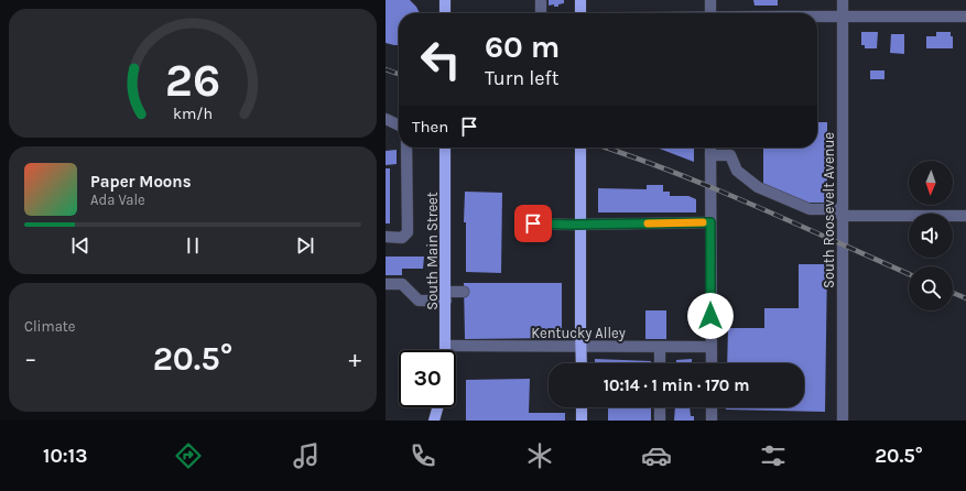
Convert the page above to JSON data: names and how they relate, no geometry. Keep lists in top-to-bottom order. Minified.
{"streets":{"main road":["South Main Street"],"street":["South Roosevelt Avenue","Kentucky Alley"]},"crossings":[["South Main Street","Kentucky Alley"]],"north":"bottom","page":{"turn":["60 m","Turn left"],"then":"Then","song":["Paper Moons","Ada Vale"],"tile":"Climate","heat":["−","20.5°","+"],"limit":"30","trip":"10:14 · 1 min · 170 m","tabs":["10:13","20.5°"],"gauge":["26","km/h"]}}
